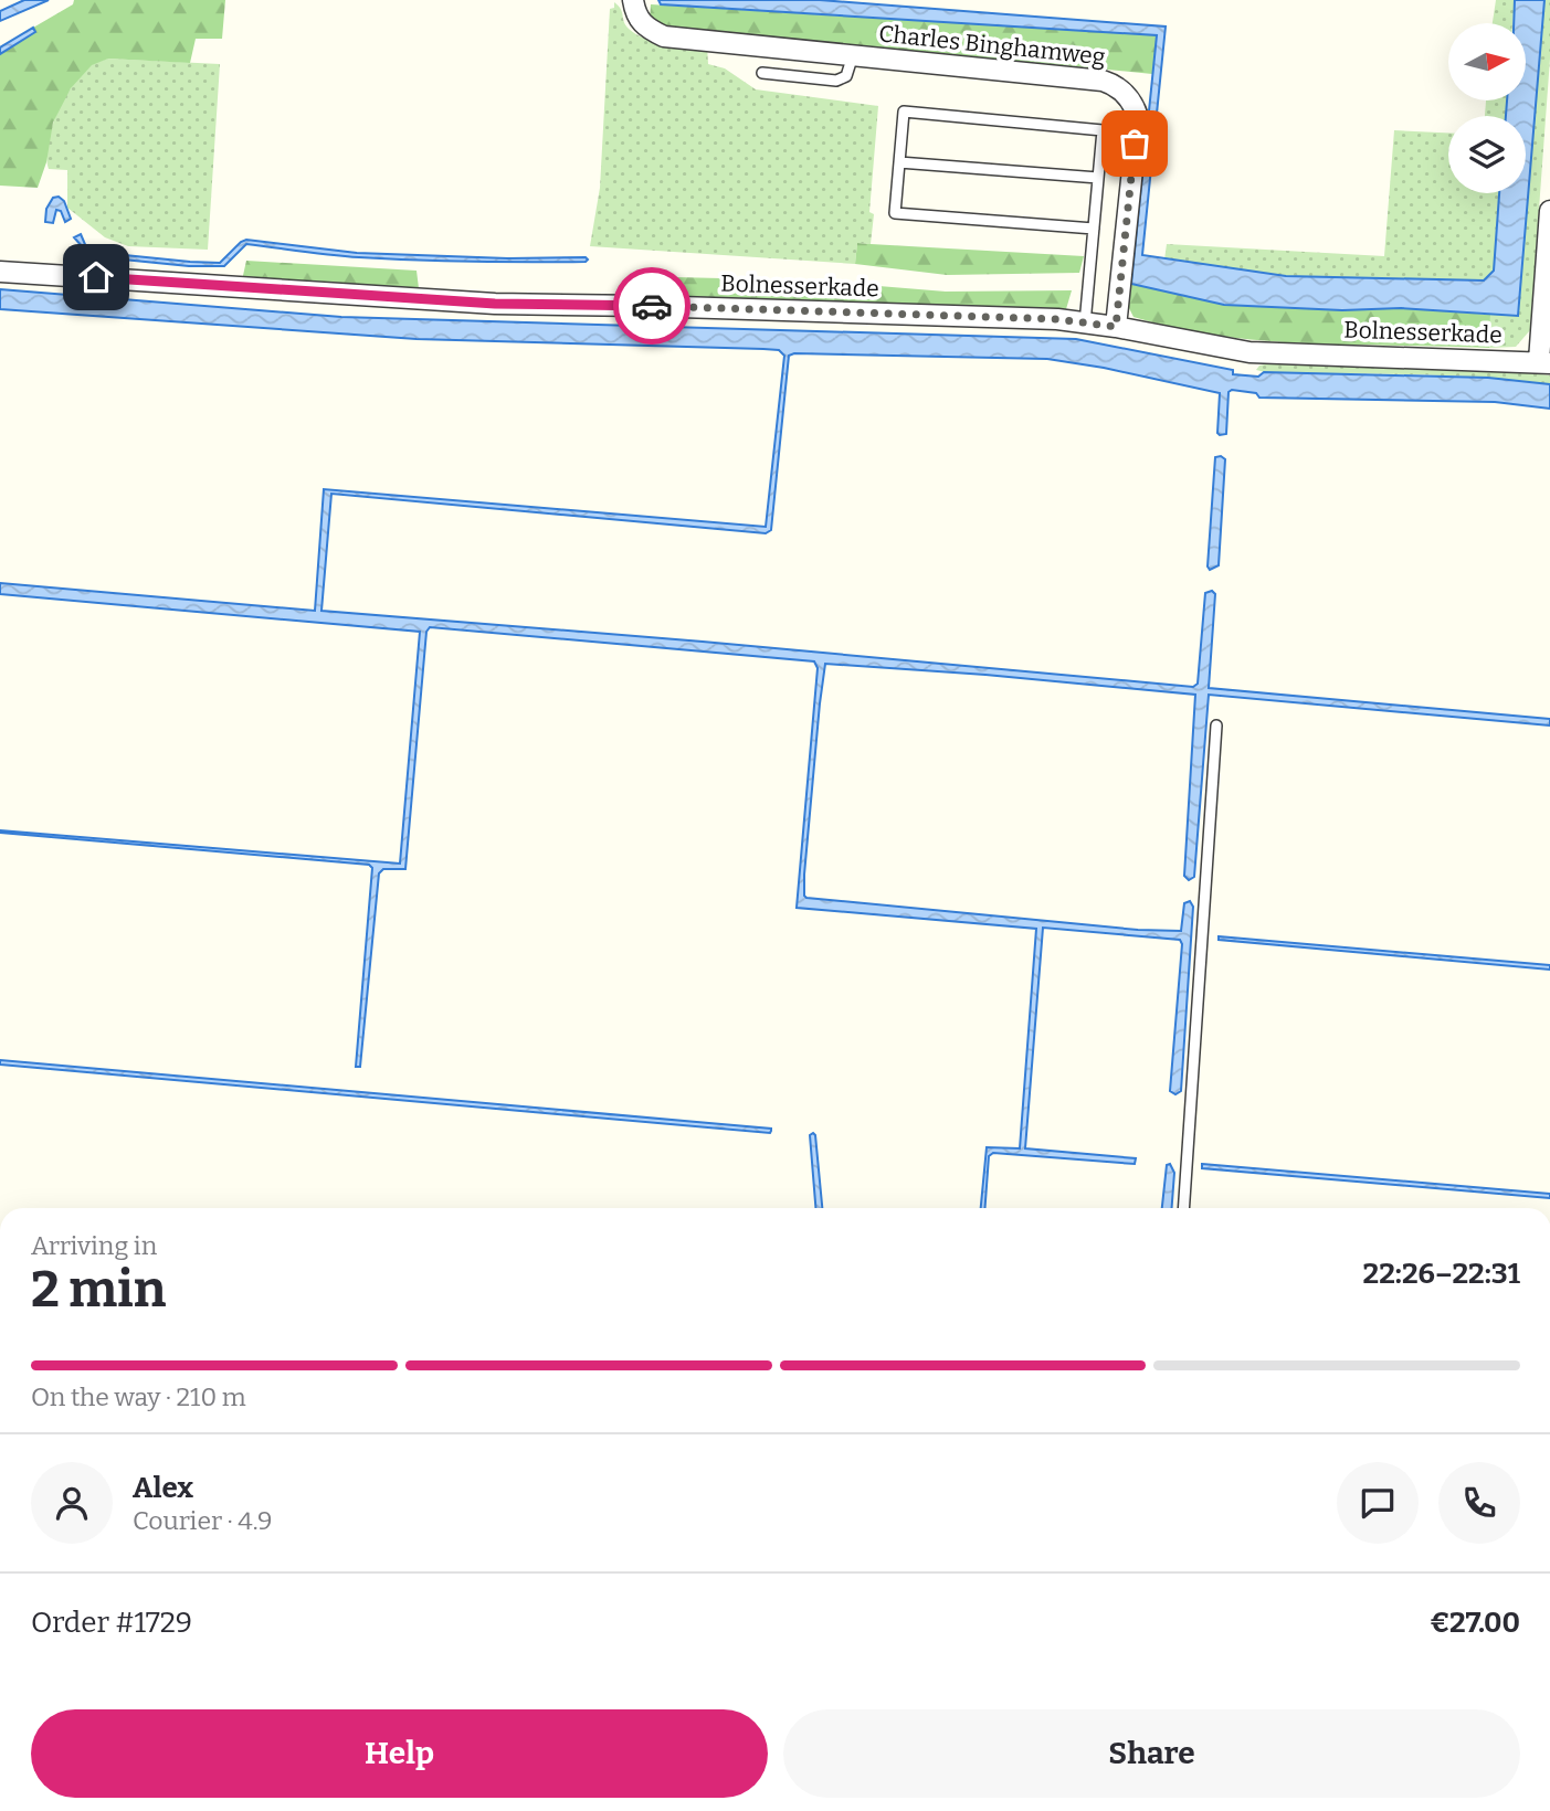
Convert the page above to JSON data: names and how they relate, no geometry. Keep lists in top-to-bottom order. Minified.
{"streets":{"street":["Charles Binghamweg","Bolnesserkade"]},"crossings":[["Charles Binghamweg","Bolnesserkade"]],"north":"right","page":{"heading":["2 min","Arriving in","22:26–22:31"],"panel":["Alex","Courier · 4.9","Order #1729","€27.00"],"bar":"On the way · 210 m","buttons":["Help","Share"]}}
